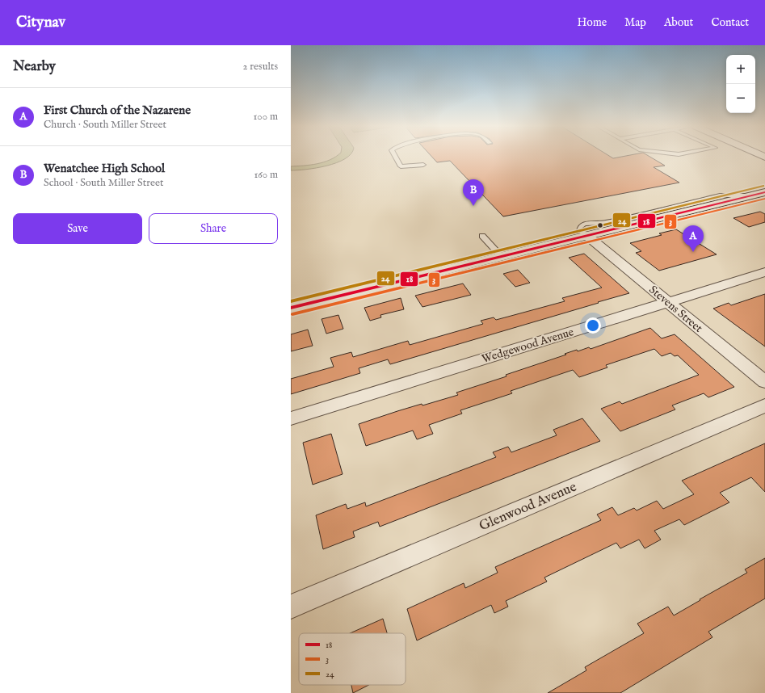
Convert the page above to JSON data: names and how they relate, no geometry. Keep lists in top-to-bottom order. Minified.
{"streets":{"street":["Stevens Street","Wedgewood Avenue","Glenwood Avenue"]},"crossings":[["Stevens Street","Wedgewood Avenue"]],"lines":["transit line 24","transit line 18","transit line 3"],"legend":["18","3","24"],"page":{"header":"Citynav","nav":["Home","Map","About","Contact"],"heading":["Nearby","2 results"],"map_buttons":["+","−"],"list":[{"mark":"A","name":"First Church of the Nazarene","note":"Church · South Miller Street","value":"100 m"},{"mark":"B","name":"Wenatchee High School","note":"School · South Miller Street","value":"160 m"}],"pins":["B","A"],"buttons":["Save","Share"]}}
